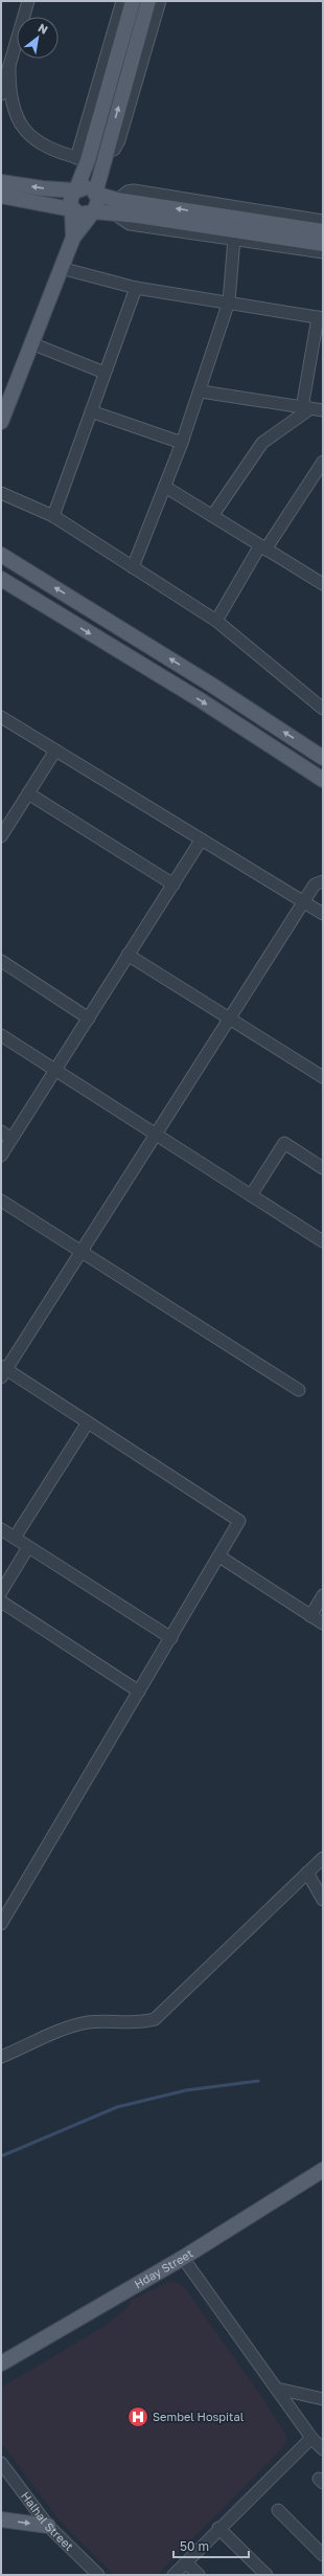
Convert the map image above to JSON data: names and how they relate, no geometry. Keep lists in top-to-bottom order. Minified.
{"streets":{"main road":["Hday Street"],"street":["Halhal Street"]},"places":{"hospital":["Sembel Hospital"]},"scale_bar":"50 m","north":"top right"}
